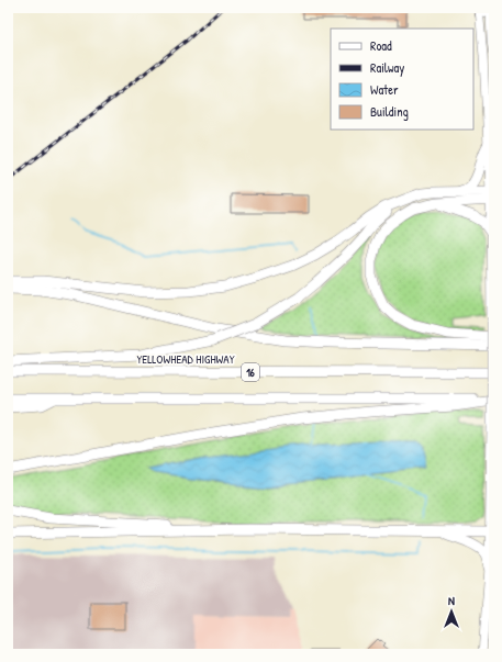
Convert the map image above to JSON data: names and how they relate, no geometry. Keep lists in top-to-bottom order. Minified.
{"streets":{"highway":["YELLOWHEAD HIGHWAY","16"]},"legend":["Road","Railway","Water","Building"],"north":"top"}
